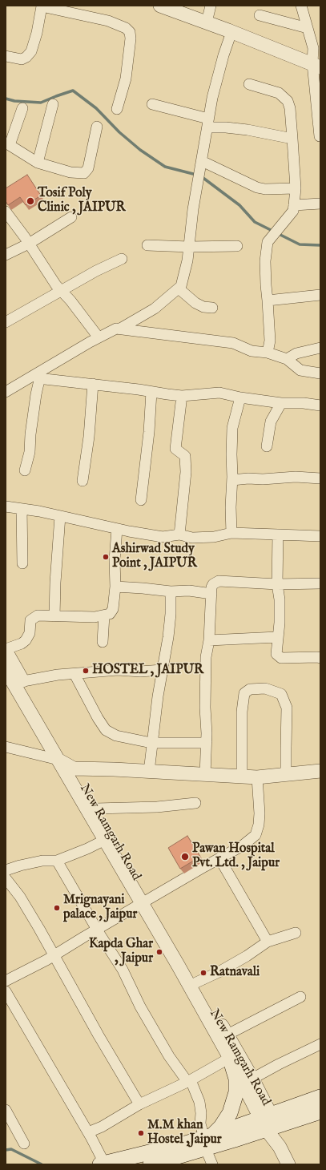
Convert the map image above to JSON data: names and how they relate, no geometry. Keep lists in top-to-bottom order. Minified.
{"streets":{"main road":["New Ramgarh Road"]},"places":["Tosif Poly Clinic , JAIPUR","Ashirwad Study Point , JAIPUR","HOSTEL , JAIPUR","Pawan Hospital Pvt. Ltd. , Jaipur","Mrignayani palace , Jaipur","Kapda Ghar , Jaipur","Ratnavali","M.M khan Hostel ,Jaipur"]}
